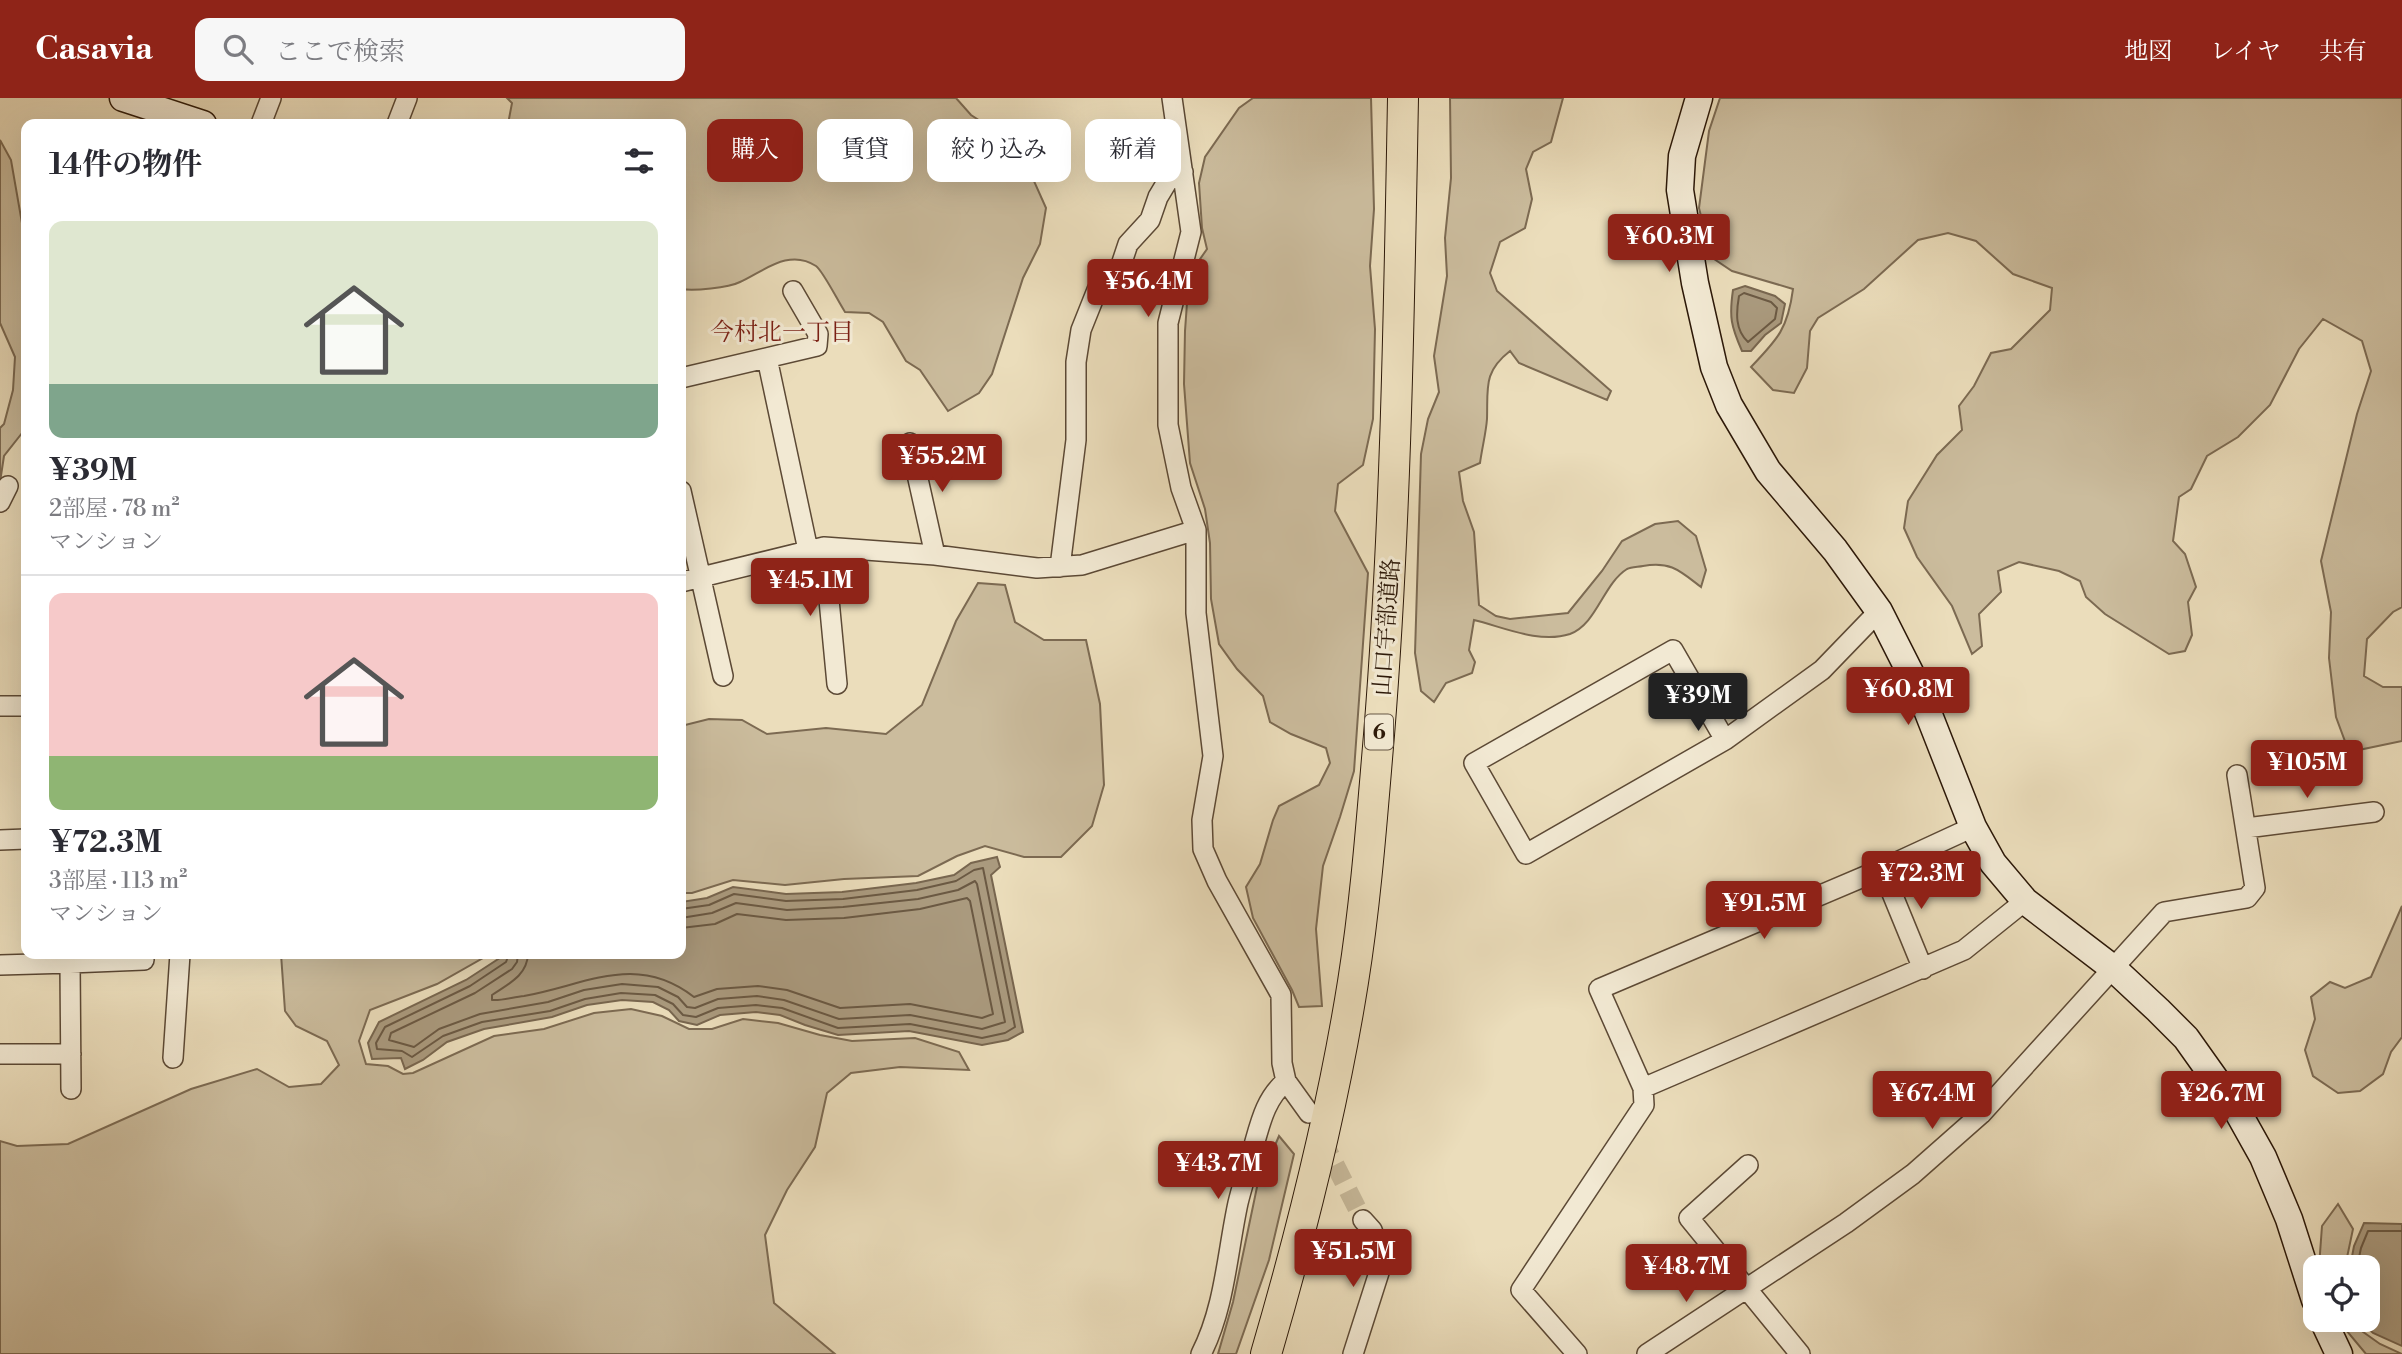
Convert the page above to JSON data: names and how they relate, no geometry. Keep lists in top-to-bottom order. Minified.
{"streets":{"main road":["山口宇部道路","6"]},"districts":["今村北一丁目"],"page":{"header":"Casavia","search":"ここで検索","nav":["地図","レイヤ","共有"],"chip":["購入","賃貸","絞り込み","新着"],"heading":"14件の物件","list":[{"name":"¥39M","note":"2部屋 · 78 m² · マンション"},{"name":"¥72.3M","note":"3部屋 · 113 m² · マンション"}],"price":["¥60.3M","¥56.4M","¥55.2M","¥45.1M","¥60.8M","¥39M","¥105M","¥72.3M","¥91.5M","¥67.4M","¥26.7M","¥43.7M","¥51.5M","¥48.7M"]}}
